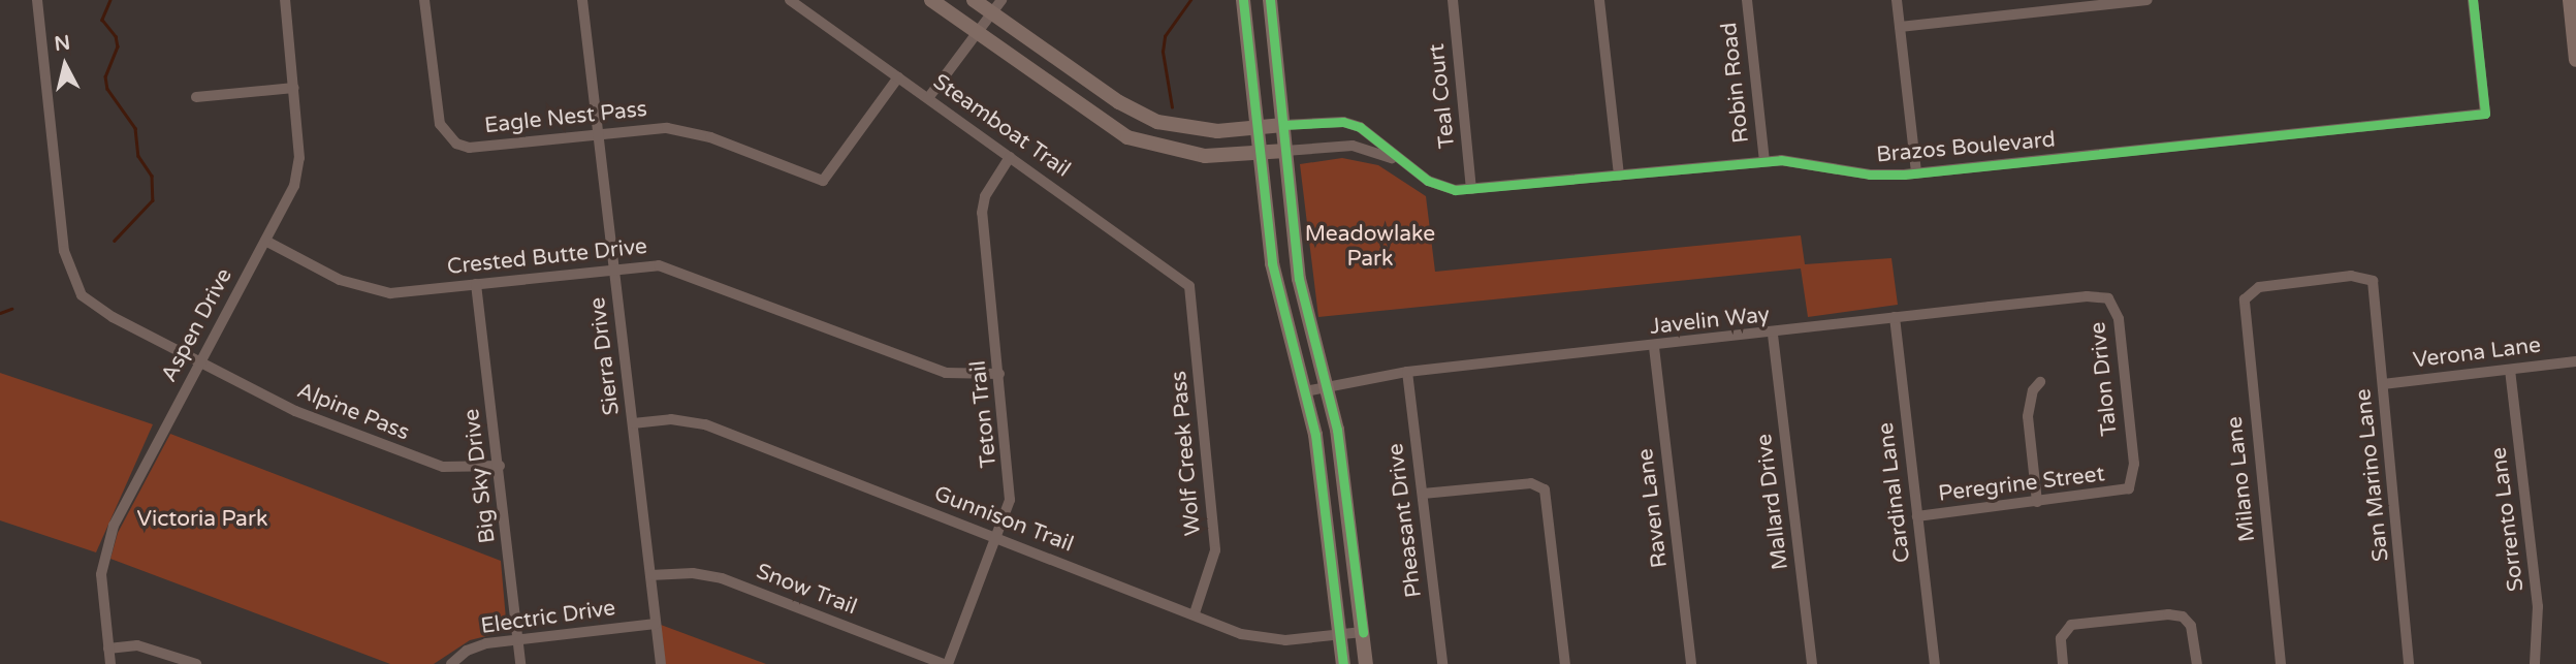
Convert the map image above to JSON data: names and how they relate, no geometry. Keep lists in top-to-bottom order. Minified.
{"streets":{"main road":["Brazos Boulevard"],"street":["Robin Road","Teal Court","Eagle Nest Pass","Steamboat Trail","Crested Butte Drive","Javelin Way","Aspen Drive","Verona Lane","Sierra Drive","Talon Drive","Alpine Pass","Teton Trail","Wolf Creek Pass","San Marino Lane","Big Sky Drive","Milano Lane","Peregrine Street","Cardinal Lane","Mallard Drive","Raven Lane","Gunnison Trail","Sorrento Lane","Pheasant Drive","Snow Trail","Electric Drive"]},"crossings":[["Robin Road","Brazos Boulevard"],["Teal Court","Brazos Boulevard"],["Eagle Nest Pass","Steamboat Trail"],["Eagle Nest Pass","Sierra Drive"],["Steamboat Trail","Teton Trail"],["Steamboat Trail","Wolf Creek Pass"],["Crested Butte Drive","Aspen Drive"],["Crested Butte Drive","Sierra Drive"],["Crested Butte Drive","Teton Trail"],["Crested Butte Drive","Big Sky Drive"],["Javelin Way","Talon Drive"],["Javelin Way","Cardinal Lane"],["Javelin Way","Mallard Drive"],["Javelin Way","Raven Lane"],["Javelin Way","Pheasant Drive"],["Aspen Drive","Alpine Pass"],["Verona Lane","San Marino Lane"],["Verona Lane","Sorrento Lane"],["Sierra Drive","Gunnison Trail"],["Sierra Drive","Snow Trail"],["Sierra Drive","Electric Drive"],["Talon Drive","Peregrine Street"],["Alpine Pass","Big Sky Drive"],["Teton Trail","Gunnison Trail"],["Teton Trail","Snow Trail"],["Wolf Creek Pass","Gunnison Trail"],["San Marino Lane","Milano Lane"],["Big Sky Drive","Electric Drive"],["Peregrine Street","Cardinal Lane"]],"parks":["Meadowlake Park","Victoria Park"],"north":"top"}
